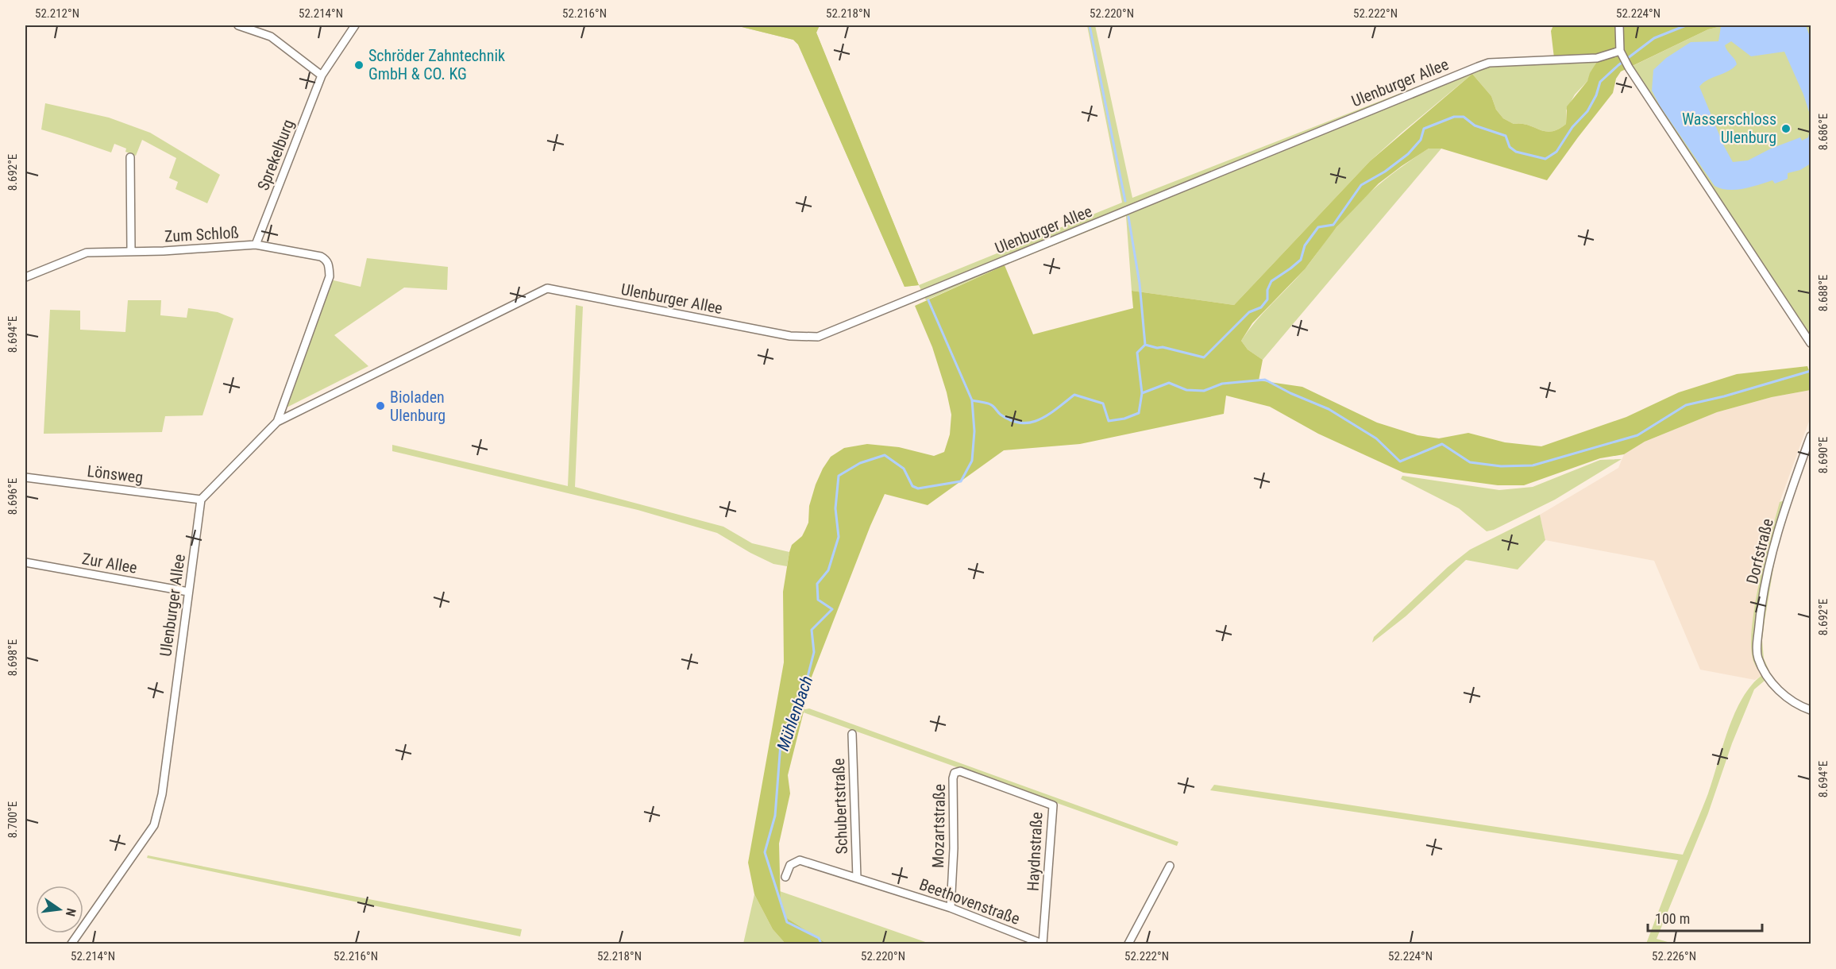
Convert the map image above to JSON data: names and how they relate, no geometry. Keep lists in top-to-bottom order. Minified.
{"streets":{"street":["Ulenburger Allee","Sprekelburg","Zum Schloß","Lönsweg","Dorfstraße","Zur Allee","Schubertstraße","Mozartstraße","Haydnstraße","Beethovenstraße"]},"crossings":[["Ulenburger Allee","Zum Schloß"],["Ulenburger Allee","Lönsweg"],["Ulenburger Allee","Zur Allee"],["Sprekelburg","Zum Schloß"],["Schubertstraße","Beethovenstraße"],["Mozartstraße","Haydnstraße"],["Mozartstraße","Beethovenstraße"],["Haydnstraße","Beethovenstraße"]],"water":["Mühlenbach"],"places":["Schröder Zahntechnik GmbH & CO. KG","Wasserschloss Ulenburg","Bioladen Ulenburg"],"scale_bar":"100 m","north":"right","coordinates":["52.212°N","52.214°N","52.216°N","52.218°N","52.220°N","52.222°N","52.224°N","8.686°E","8.692°E","8.688°E","8.694°E","8.690°E","8.696°E","8.698°E","8.700°E","52.226°N"]}
